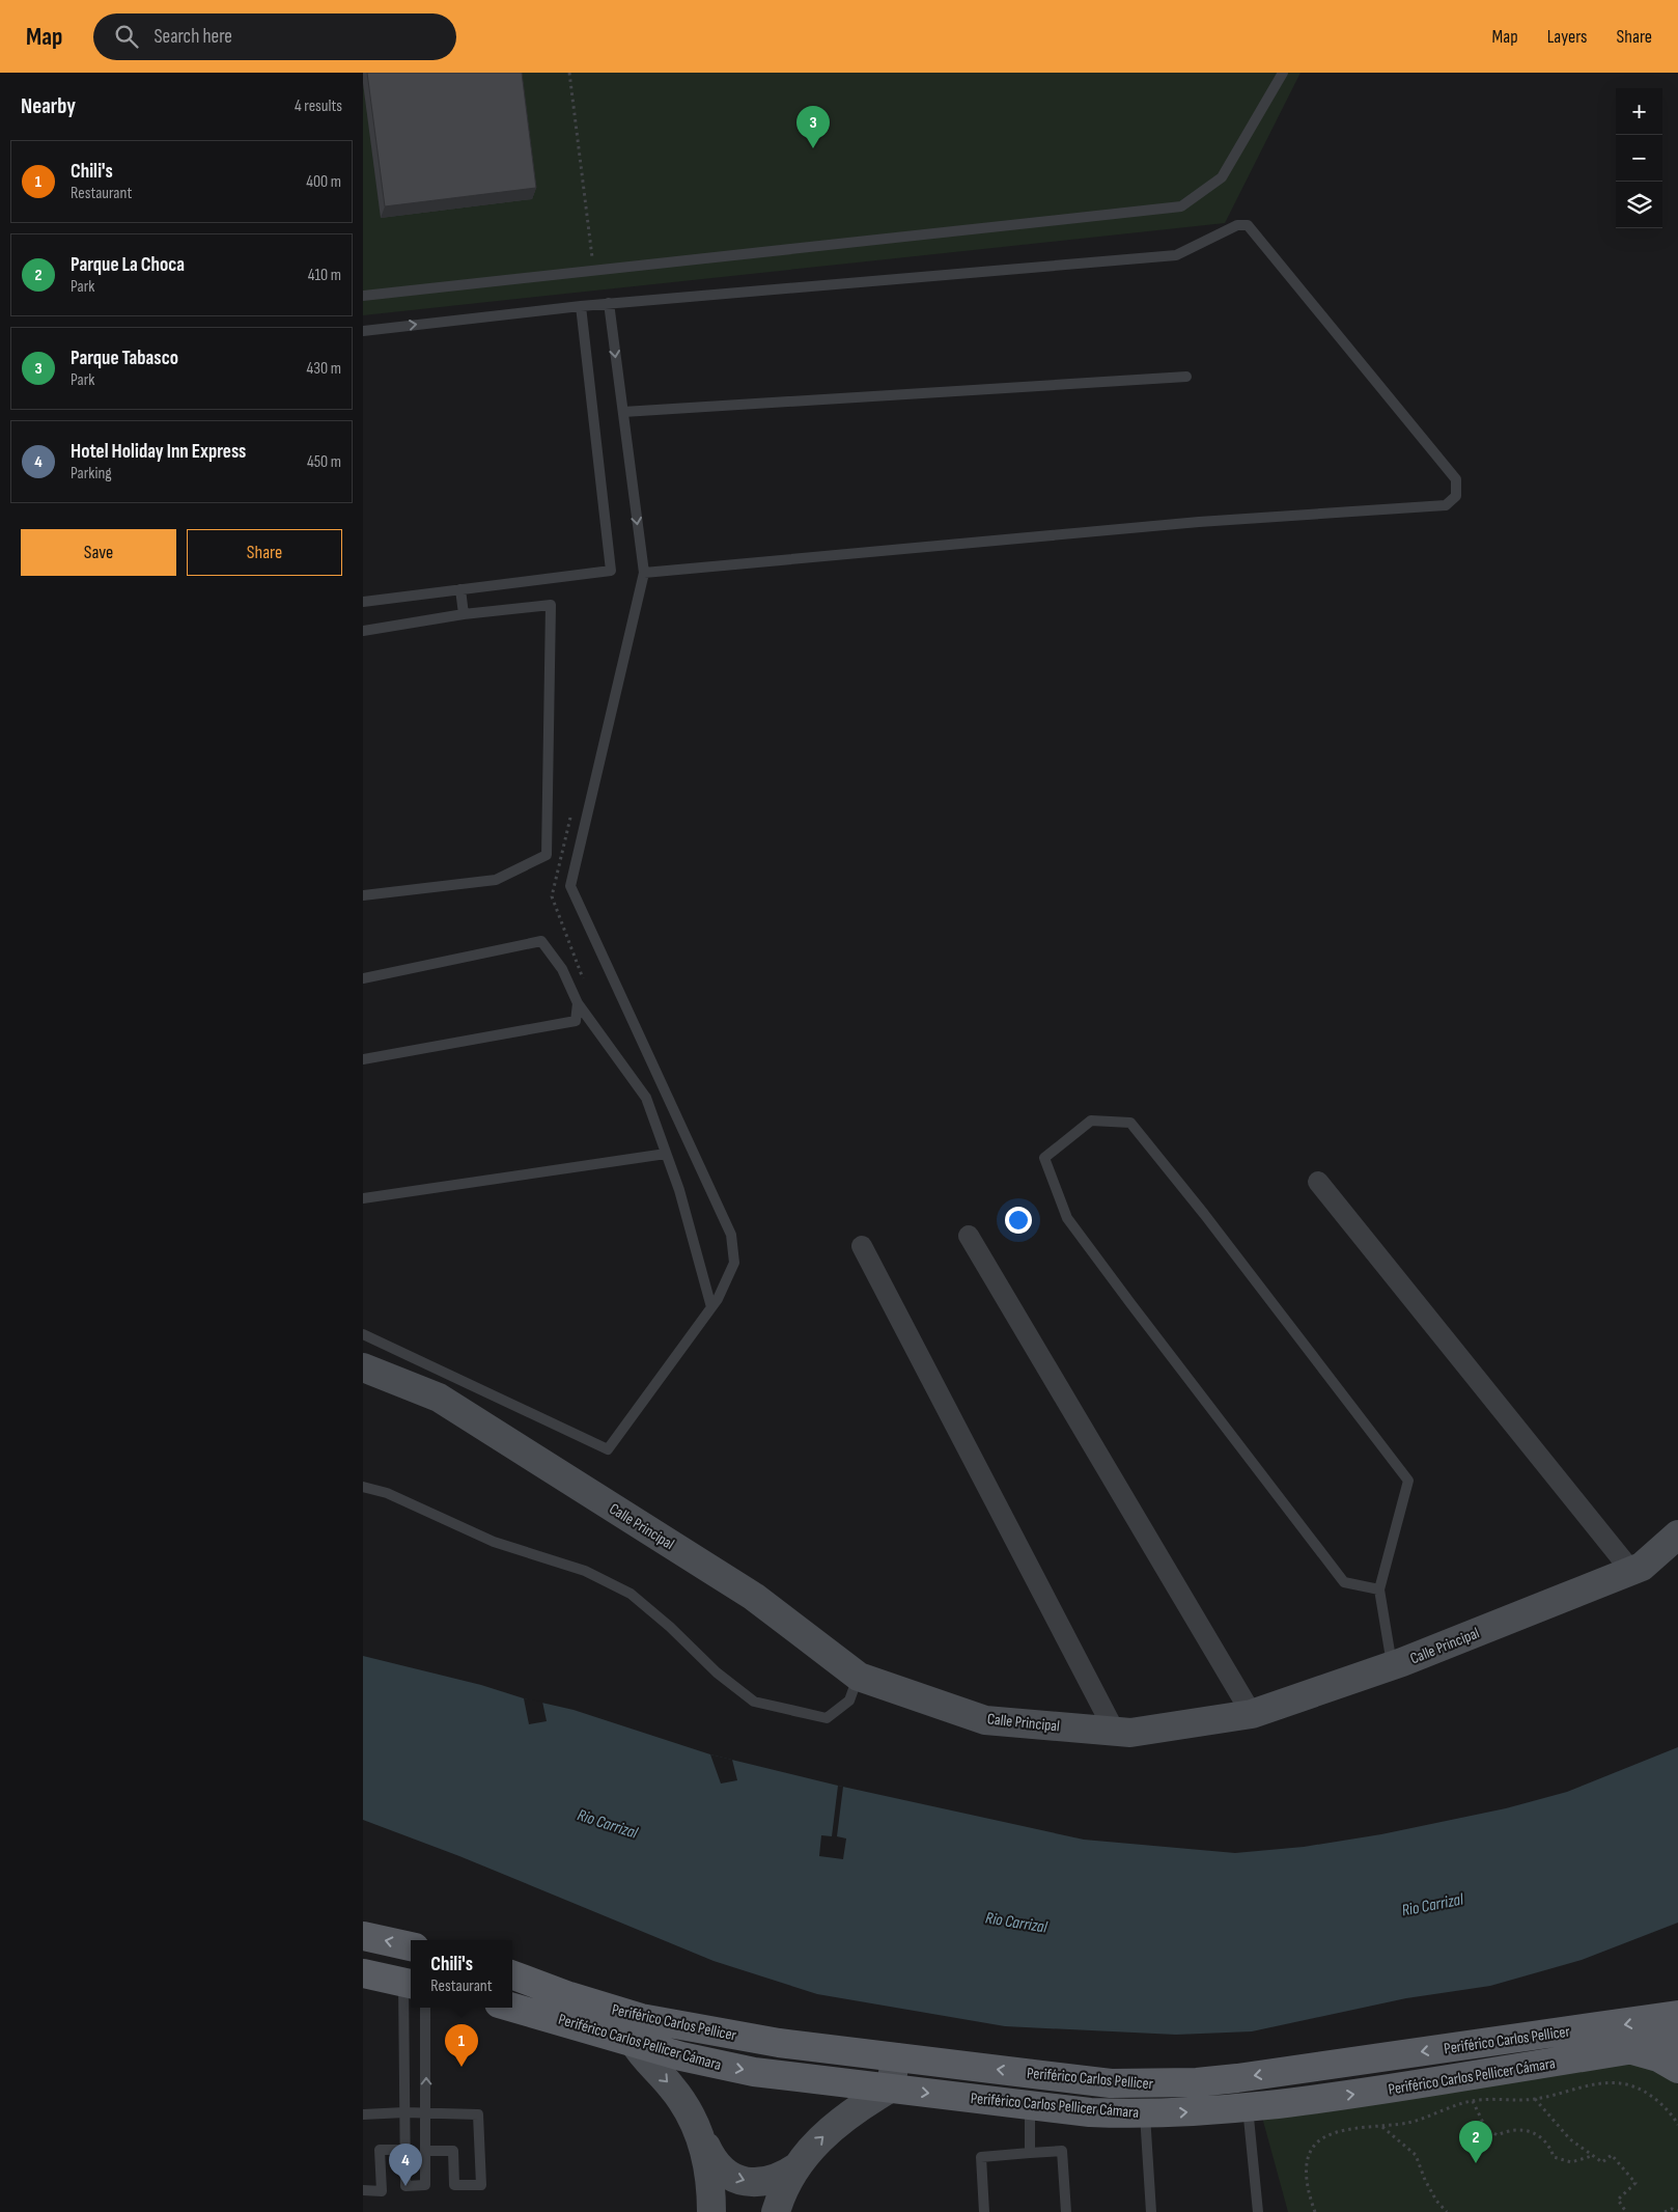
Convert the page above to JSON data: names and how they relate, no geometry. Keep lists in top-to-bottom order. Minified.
{"streets":{"main road":["Calle Principal","Periférico Carlos Pellicer","Periférico Carlos Pellicer Cámara"]},"crossings":[["Periférico Carlos Pellicer","Periférico Carlos Pellicer Cámara"]],"one_way":["Periférico Carlos Pellicer","Periférico Carlos Pellicer Cámara"],"water":["Rio Carrizal"],"page":{"header":"Map","search":"Search here","nav":["Map","Layers","Share"],"heading":["Nearby","4 results"],"map_buttons":["+","−"],"pins":["3","1","2","4"],"list":[{"mark":"1","name":"Chili's","note":"Restaurant","value":"400 m"},{"mark":"2","name":"Parque La Choca","note":"Park","value":"410 m"},{"mark":"3","name":"Parque Tabasco","note":"Park","value":"430 m"},{"mark":"4","name":"Hotel Holiday Inn Express","note":"Parking","value":"450 m"}],"buttons":["Save","Share"],"popup":["Chili's","Restaurant"]}}
